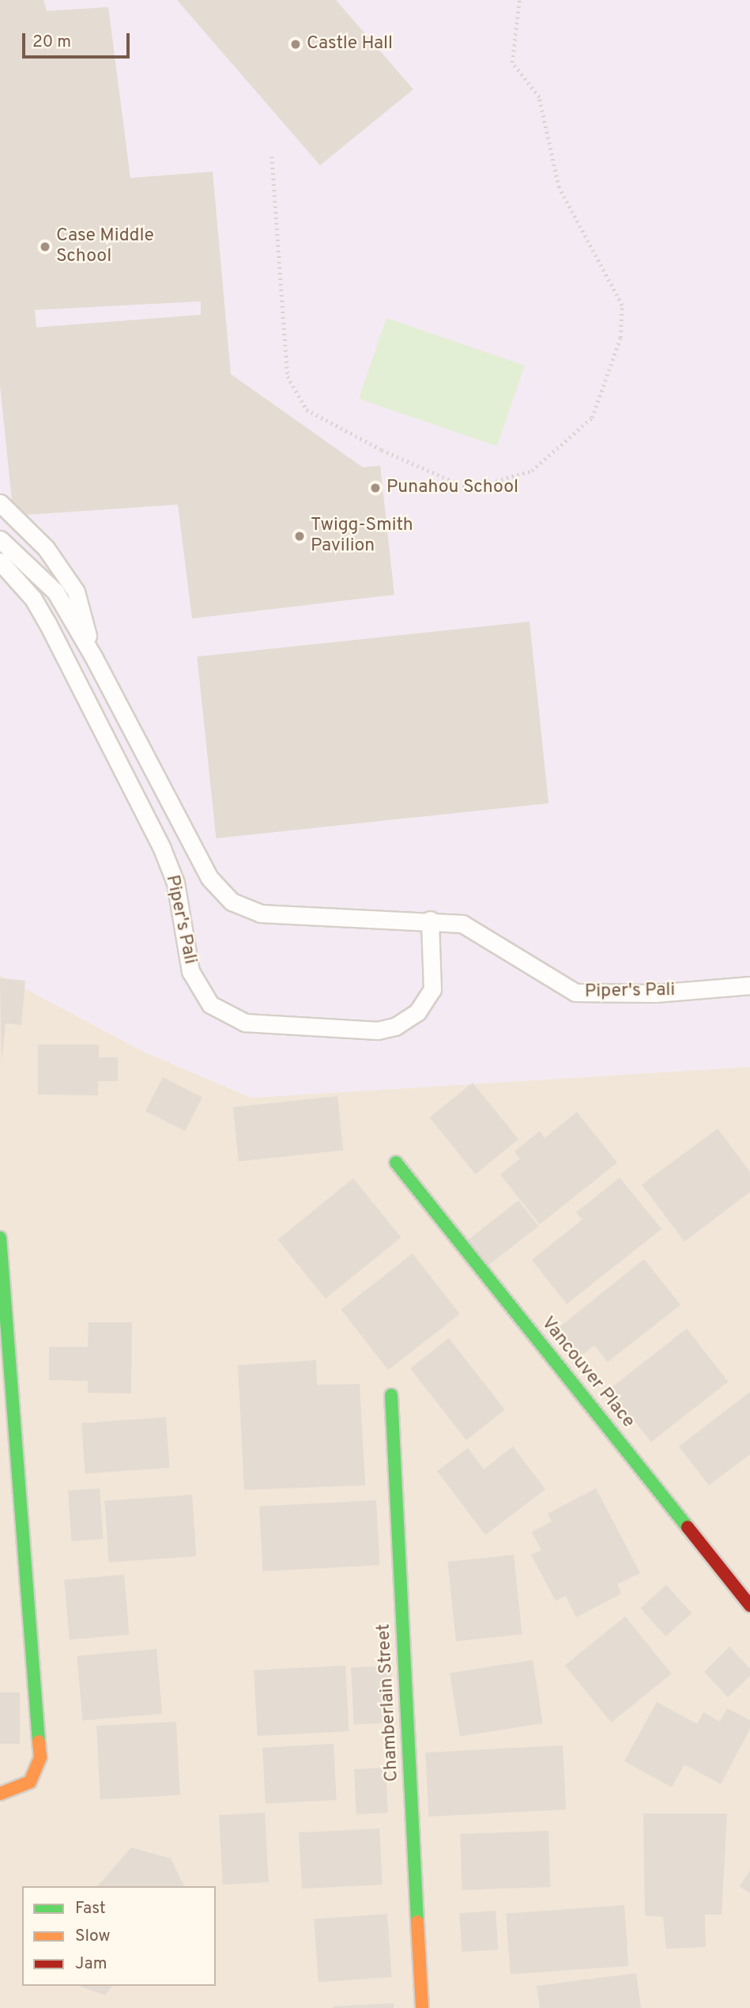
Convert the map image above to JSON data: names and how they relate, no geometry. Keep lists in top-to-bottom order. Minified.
{"streets":{"street":["Vancouver Place","Chamberlain Street"],"lane":["Piper's Pali"]},"places":["Castle Hall","Case Middle School","Punahou School","Twigg-Smith Pavilion"],"legend":["Fast","Slow","Jam"],"scale_bar":"20 m"}
